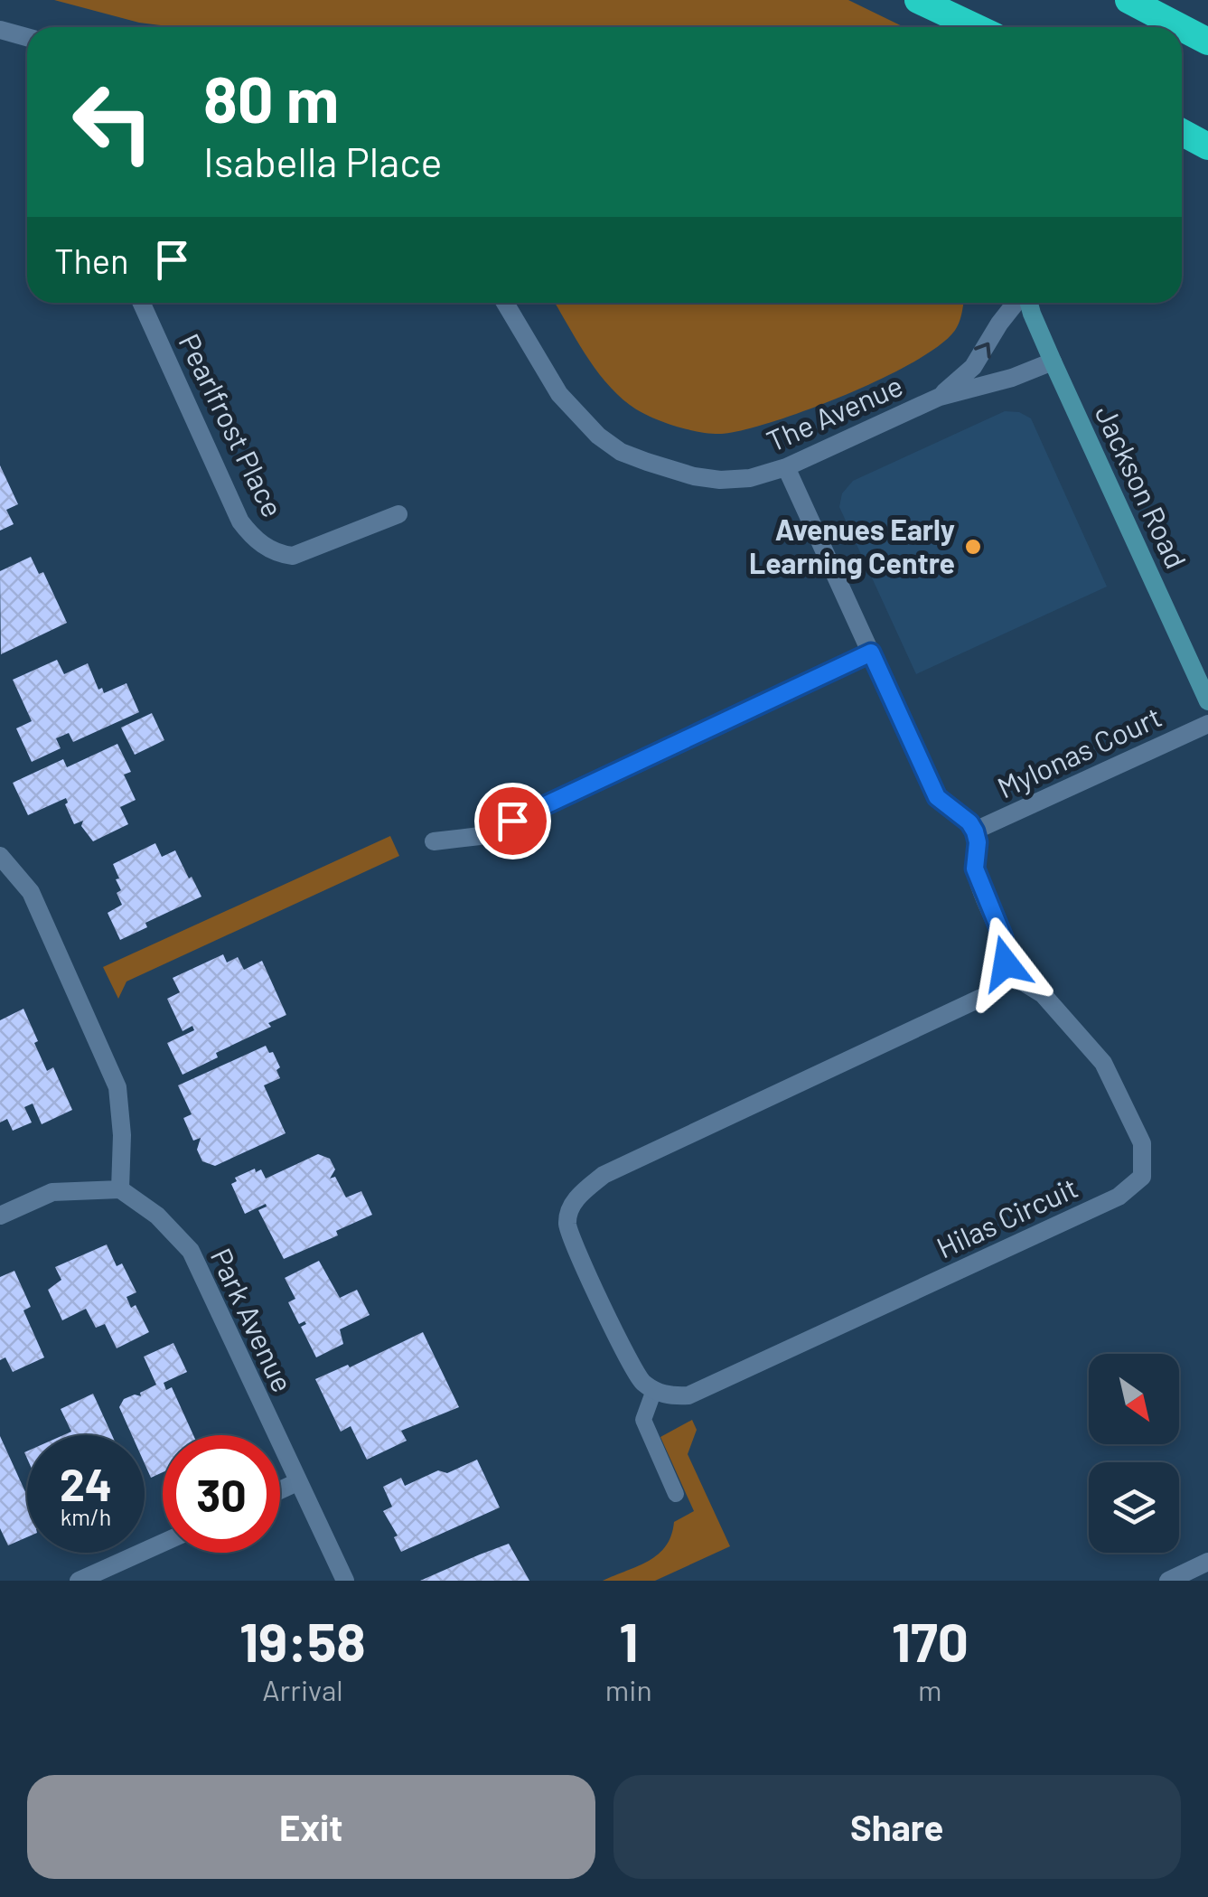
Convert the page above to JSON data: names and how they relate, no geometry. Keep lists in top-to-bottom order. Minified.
{"streets":{"street":["The Avenue","Pearlfrost Place","Jackson Road","Mylonas Court","Hilas Circuit","Park Avenue"]},"crossings":[["The Avenue","Jackson Road"]],"places":["Avenues Early Learning Centre"],"north":"bottom right","page":{"turn":["80 m","Isabella Place"],"then":"Then","speed":"24 km/h","limit":"30","eta":["19:58","Arrival","1","min","170","m"],"buttons":["Exit","Share"]}}
